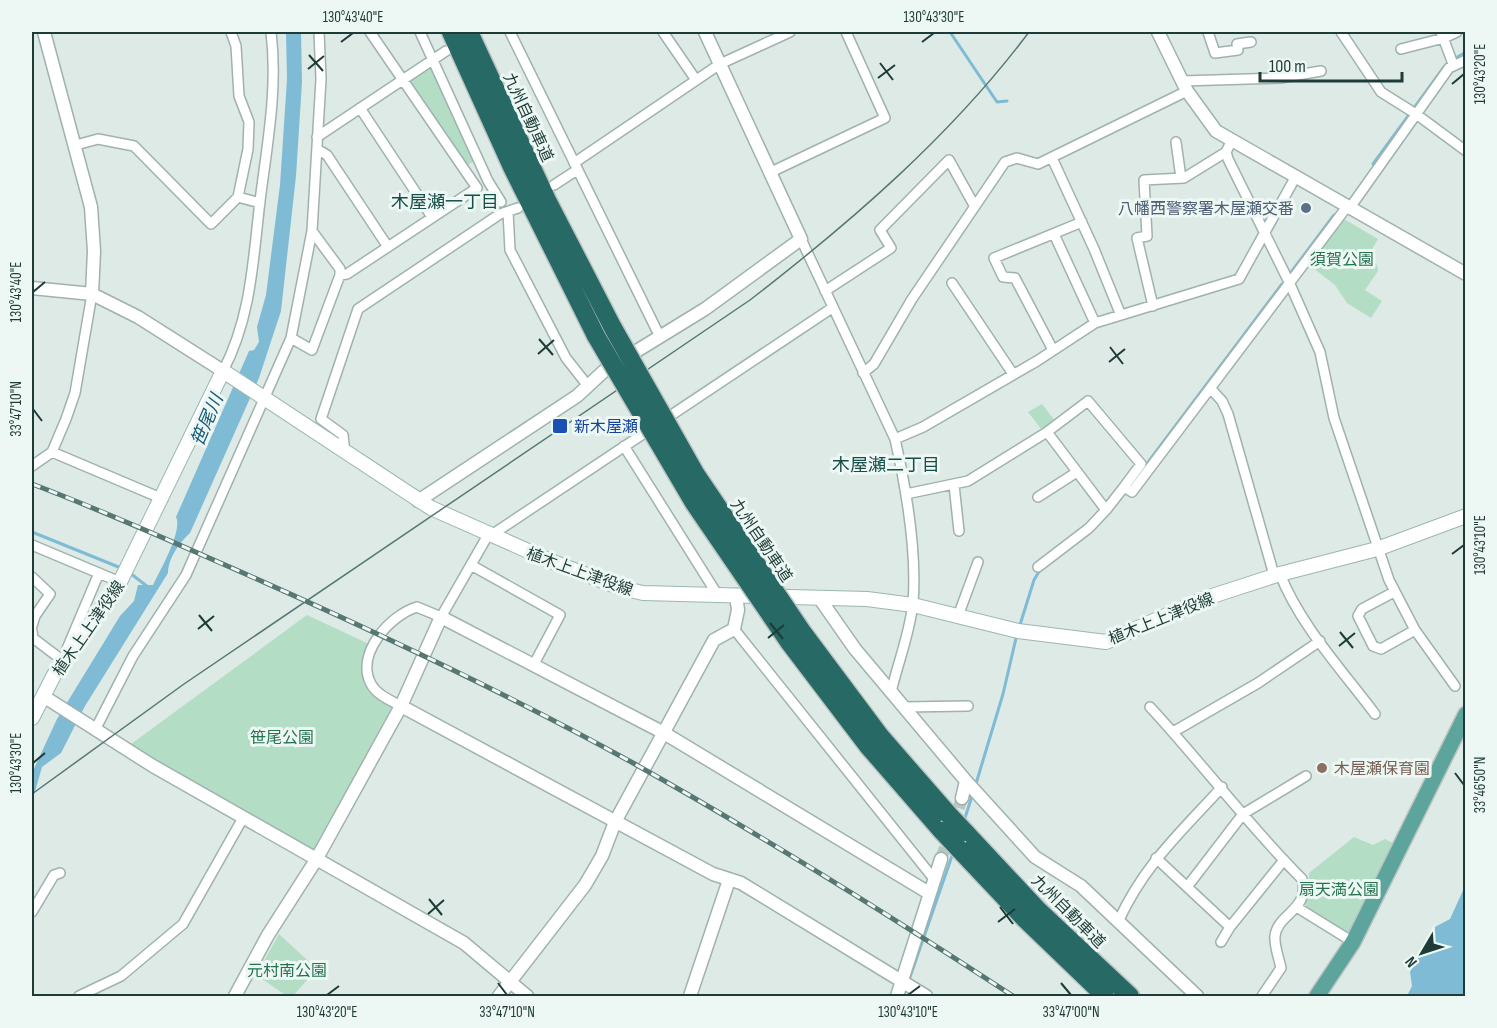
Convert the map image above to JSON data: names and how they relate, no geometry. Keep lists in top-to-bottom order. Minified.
{"streets":{"highway":["九州自動車道"],"main road":["植木上上津役線"]},"districts":["木屋瀬一丁目","木屋瀬二丁目"],"water":["笹尾川"],"parks":["須賀公園","笹尾公園","扇天満公園","元村南公園"],"places":{"other":["八幡西警察署木屋瀬交番","木屋瀬保育園"],"transit":["新木屋瀬"]},"scale_bar":"100 m","north":"bottom left","coordinates":["130°43'40\"E","130°43'30\"E","130°43'20\"E","33°47'10\"N","130°43'10\"E","33°46'50\"N","33°47'00\"N"]}
